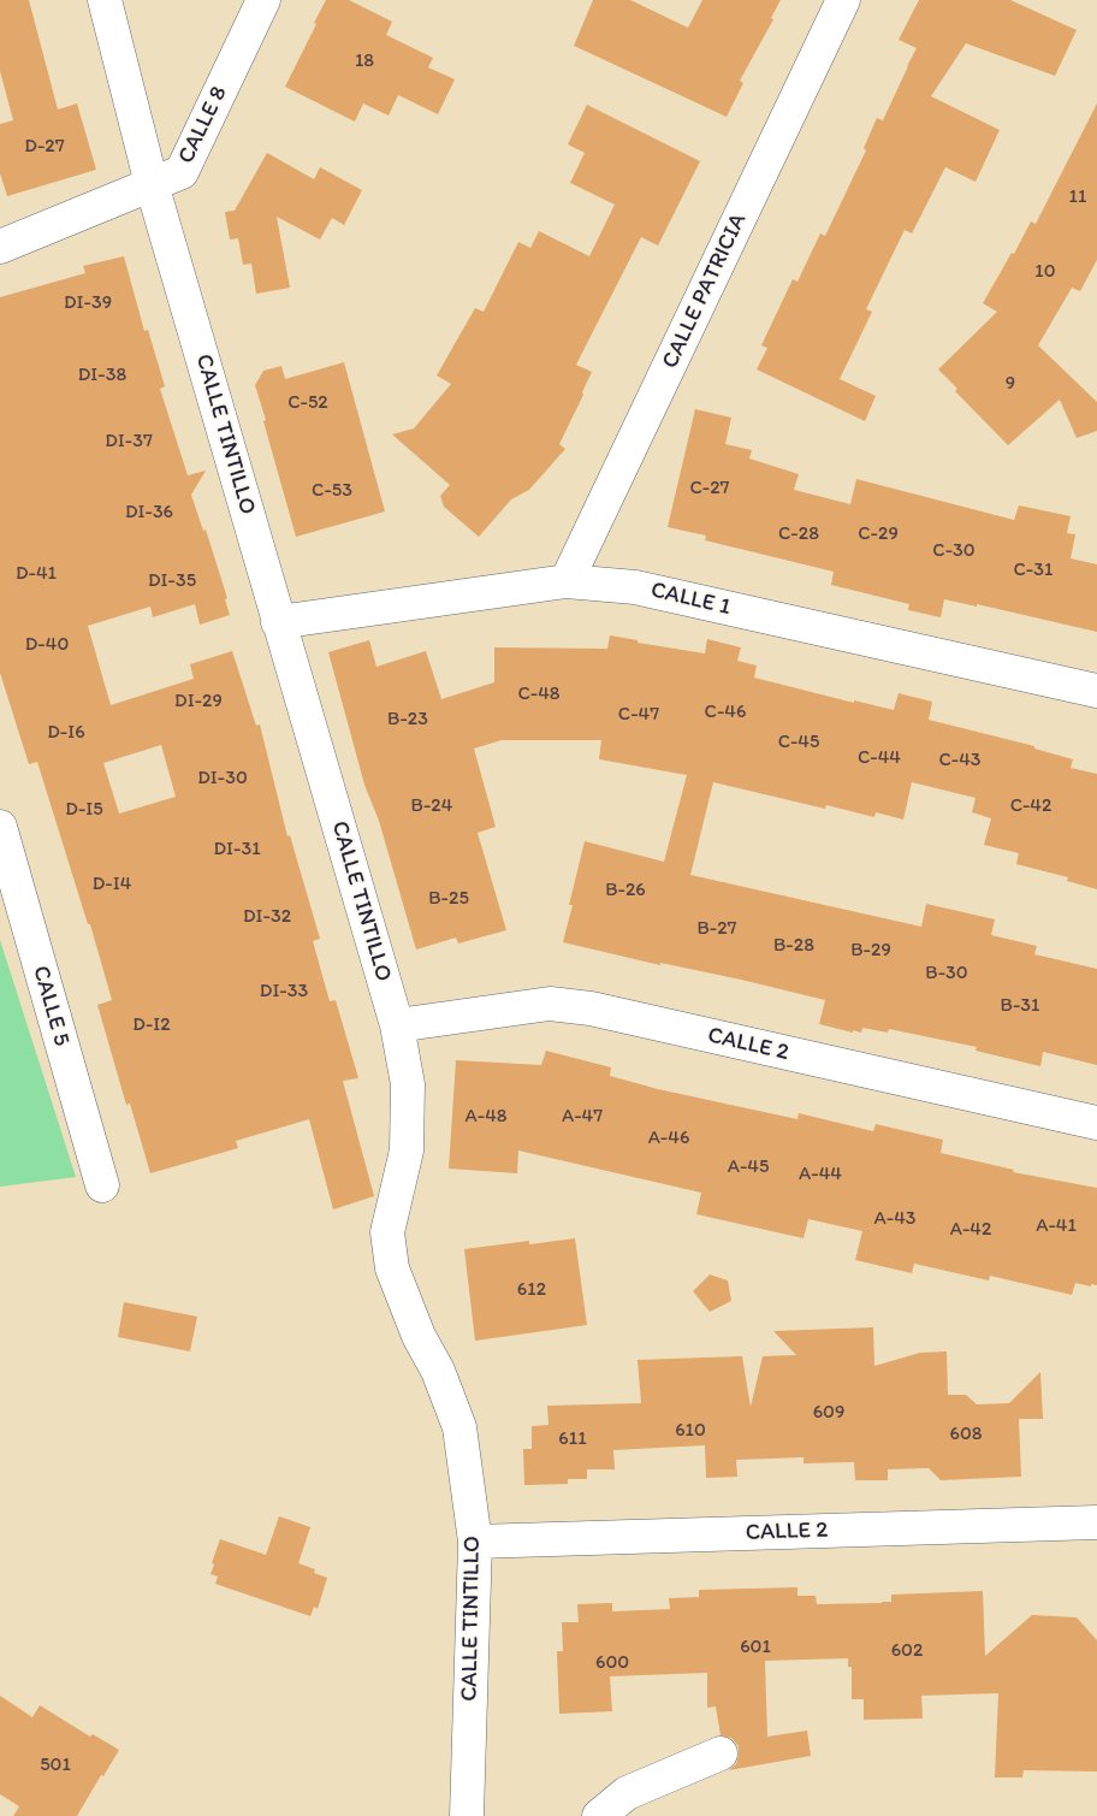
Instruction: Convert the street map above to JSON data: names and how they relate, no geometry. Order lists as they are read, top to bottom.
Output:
{
  "streets": {
    "street": [
      "CALLE 8",
      "CALLE PATRICIA",
      "CALLE TINTILLO",
      "CALLE 1",
      "CALLE 5",
      "CALLE 2"
    ]
  },
  "crossings": [
    ["CALLE 8", "CALLE TINTILLO"],
    ["CALLE PATRICIA", "CALLE 1"],
    ["CALLE TINTILLO", "CALLE 1"],
    ["CALLE TINTILLO", "CALLE 2"]
  ],
  "house_numbers": [
    "18",
    "D-27",
    "11",
    "10",
    "DI-39",
    "DI-38",
    "9",
    "C-52",
    "DI-37",
    "C-27",
    "C-53",
    "DI-36",
    "C-28",
    "C-29",
    "C-30",
    "C-31",
    "D-41",
    "DI-35",
    "D-40",
    "C-48",
    "DI-29",
    "C-46",
    "C-47",
    "B-23",
    "D-I6",
    "C-45",
    "C-44",
    "C-43",
    "DI-30",
    "B-24",
    "C-42",
    "D-I5",
    "DI-31",
    "D-I4",
    "B-26",
    "B-25",
    "DI-32",
    "B-27",
    "B-28",
    "B-29",
    "B-30",
    "DI-33",
    "B-31",
    "D-I2",
    "A-48",
    "A-47",
    "A-46",
    "A-45",
    "A-44",
    "A-43",
    "A-41",
    "A-42",
    "612",
    "609",
    "610",
    "608",
    "611",
    "601",
    "602",
    "600",
    "501"
  ]
}
